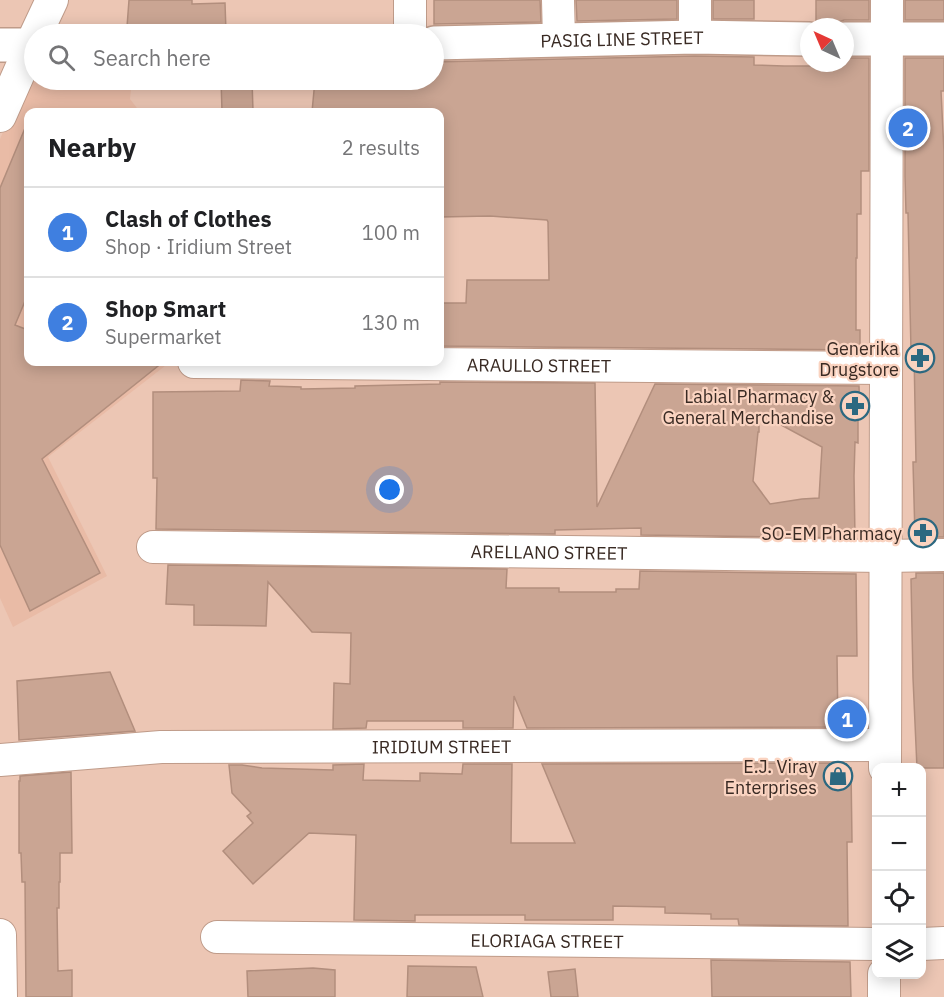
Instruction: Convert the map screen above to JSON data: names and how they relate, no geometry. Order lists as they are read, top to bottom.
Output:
{
  "streets": {
    "main road": ["PASIG LINE STREET"],
    "street": [
      "ARAULLO STREET",
      "ARELLANO STREET",
      "IRIDIUM STREET",
      "ELORIAGA STREET"
    ]
  },
  "places": {
    "pharmacy": ["Generika Drugstore", "Labial Pharmacy & General Merchandise", "SO-EM Pharmacy"],
    "shop": ["E.J. Viray Enterprises"]
  },
  "north": "top left",
  "page": {
    "search": "Search here",
    "pins": ["2", "1"],
    "heading": ["Nearby", "2 results"],
    "list": [
      {
        "mark": "1",
        "name": "Clash of Clothes",
        "note": "Shop · Iridium Street",
        "value": "100 m"
      },
      {
        "mark": "2",
        "name": "Shop Smart",
        "note": "Supermarket",
        "value": "130 m"
      }
    ],
    "map_buttons": ["+", "−"]
  }
}
